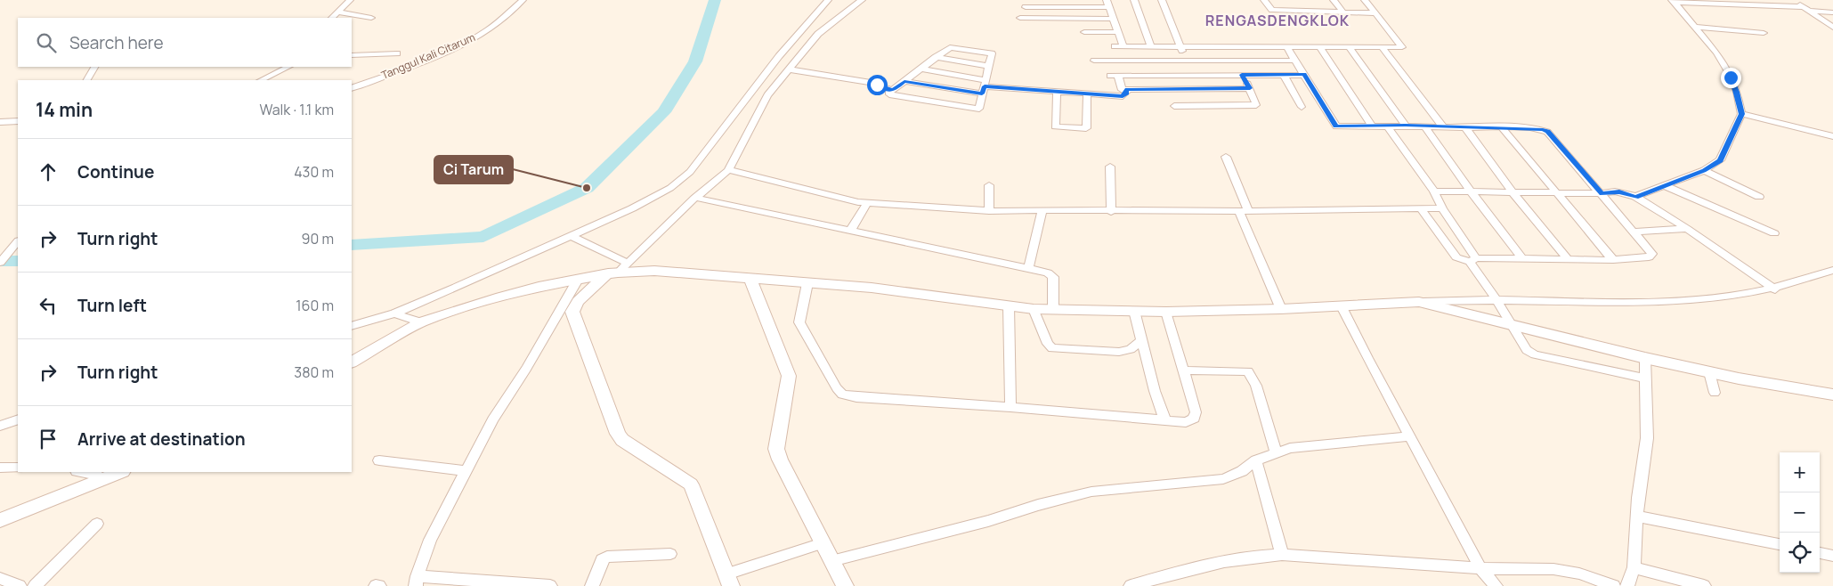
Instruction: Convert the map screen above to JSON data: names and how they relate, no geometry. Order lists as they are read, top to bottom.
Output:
{
  "streets": {
    "street": ["Tanggul Kali Citarum"]
  },
  "districts": ["RENGASDENGKLOK"],
  "places": ["Ci Tarum"],
  "page": {
    "search": "Search here",
    "heading": ["14 min", "Walk · 1.1 km"],
    "list": [
      ["Continue", "430 m"],
      ["Turn right", "90 m"],
      ["Turn left", "160 m"],
      ["Turn right", "380 m"],
      "Arrive at destination"
    ],
    "map_buttons": ["+", "−"]
  }
}
